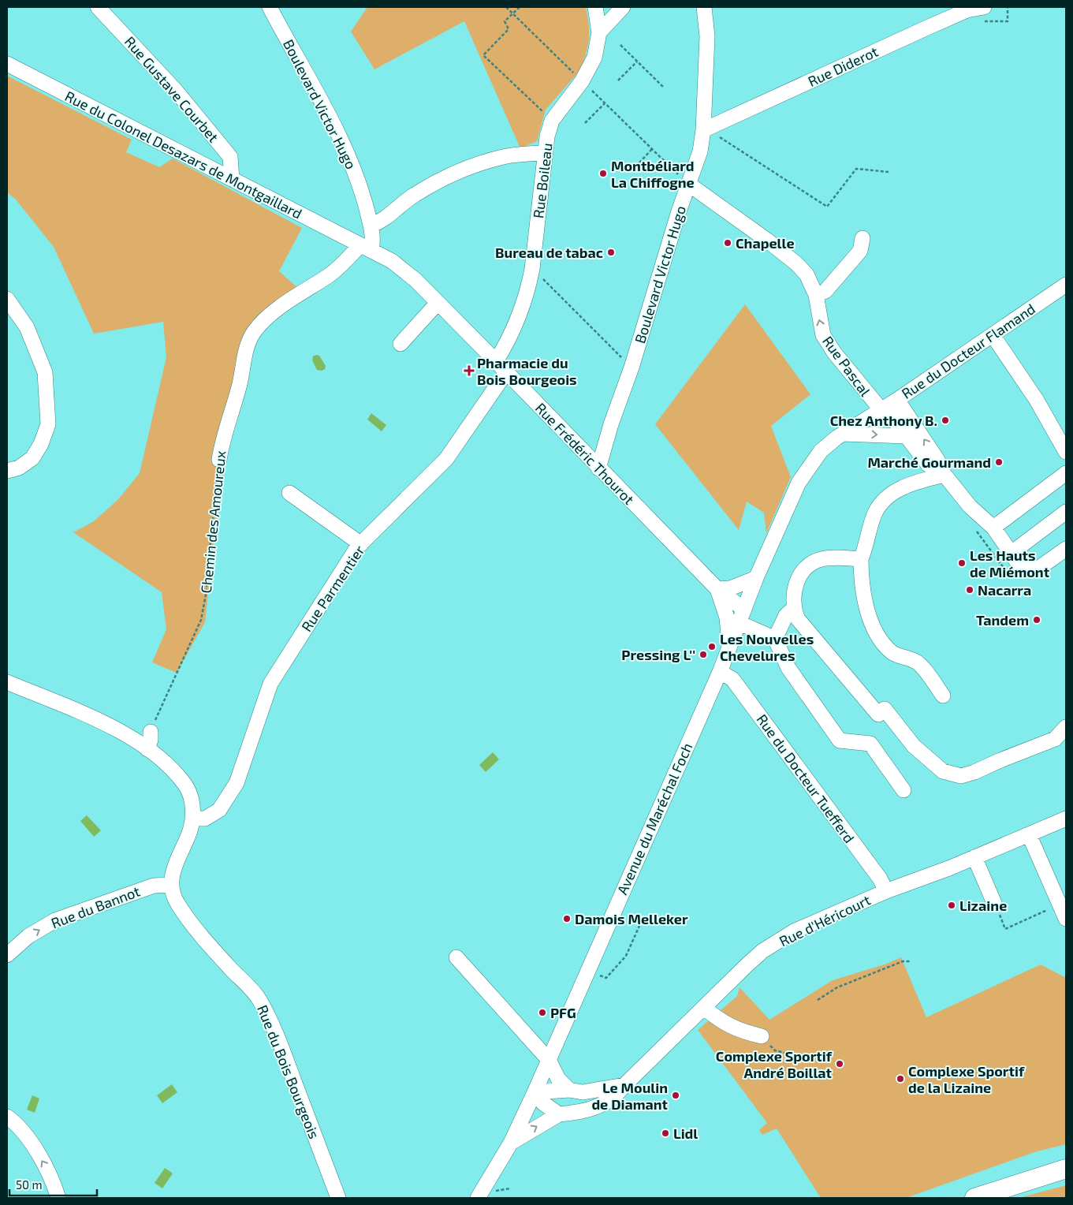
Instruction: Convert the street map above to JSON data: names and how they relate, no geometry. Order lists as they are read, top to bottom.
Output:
{
  "streets": {
    "street": [
      "Rue Diderot",
      "Rue Gustave Courbet",
      "Boulevard Victor Hugo",
      "Rue du Colonel Desazars de Montgaillard",
      "Rue Boileau",
      "Rue du Docteur Flamand",
      "Rue Pascal",
      "Rue Frédéric Thourot",
      "Chemin des Amoureux",
      "Rue Parmentier",
      "Rue du Docteur Tuefferd",
      "Avenue du Maréchal Foch",
      "Rue du Bannot",
      "Rue d'Héricourt",
      "Rue du Bois Bourgeois"
    ]
  },
  "crossings": [
    ["Rue Diderot", "Boulevard Victor Hugo"],
    ["Rue Gustave Courbet", "Rue du Colonel Desazars de Montgaillard"],
    ["Boulevard Victor Hugo", "Rue du Colonel Desazars de Montgaillard"],
    ["Boulevard Victor Hugo", "Rue Pascal"],
    ["Boulevard Victor Hugo", "Rue Frédéric Thourot"],
    ["Boulevard Victor Hugo", "Chemin des Amoureux"],
    ["Rue du Colonel Desazars de Montgaillard", "Rue Frédéric Thourot"],
    ["Rue du Colonel Desazars de Montgaillard", "Chemin des Amoureux"],
    ["Rue Boileau", "Rue Frédéric Thourot"],
    ["Rue du Docteur Flamand", "Rue Pascal"],
    ["Rue du Docteur Flamand", "Rue Frédéric Thourot"],
    ["Rue du Docteur Flamand", "Avenue du Maréchal Foch"],
    ["Rue Frédéric Thourot", "Chemin des Amoureux"],
    ["Rue Frédéric Thourot", "Rue Parmentier"],
    ["Rue Frédéric Thourot", "Avenue du Maréchal Foch"],
    ["Rue du Docteur Tuefferd", "Avenue du Maréchal Foch"],
    ["Rue du Docteur Tuefferd", "Rue d'Héricourt"],
    ["Avenue du Maréchal Foch", "Rue d'Héricourt"],
    ["Rue du Bannot", "Rue du Bois Bourgeois"]
  ],
  "one_way": ["Rue Pascal", "Rue du Bannot"],
  "places": {
    "other": [
      "Montbéliard La Chiffogne",
      "Chapelle",
      "Bureau de tabac",
      "Chez Anthony B.",
      "Marché Gourmand",
      "Les Hauts de Miémont",
      "Nacarra",
      "Tandem",
      "Les Nouvelles Chevelures",
      "Pressing L''",
      "Lizaine",
      "Damois Melleker",
      "PFG",
      "Complexe Sportif André Boillat",
      "Complexe Sportif de la Lizaine",
      "Le Moulin de Diamant",
      "Lidl"
    ],
    "health": ["Pharmacie du Bois Bourgeois"]
  },
  "scale_bar": "50 m"
}
